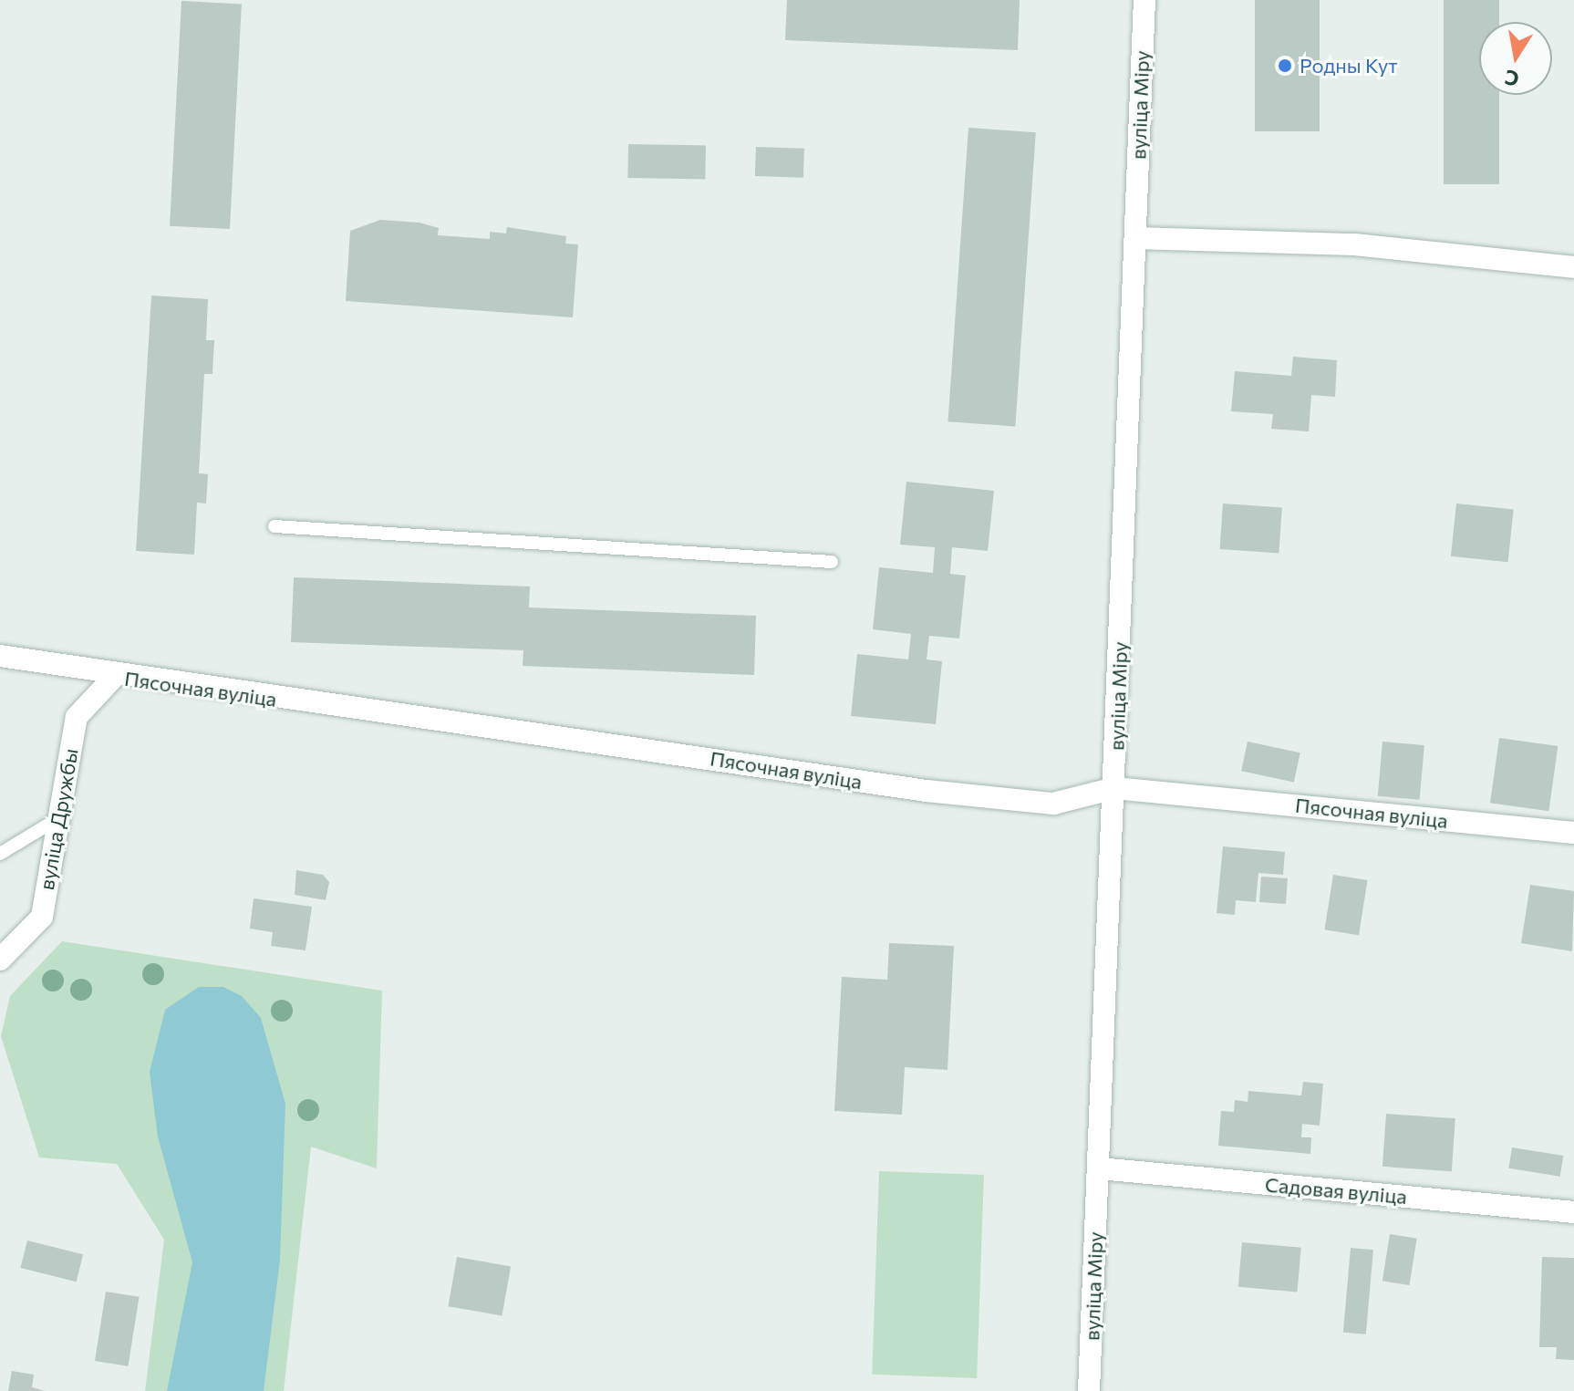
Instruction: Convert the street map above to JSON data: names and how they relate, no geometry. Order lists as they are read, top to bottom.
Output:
{
  "streets": {
    "street": [
      "вуліца Міру",
      "Пясочная вуліца",
      "вуліца Дружбы",
      "Садовая вуліца"
    ]
  },
  "crossings": [
    ["вуліца Міру", "Пясочная вуліца"],
    ["вуліца Міру", "Садовая вуліца"],
    ["Пясочная вуліца", "вуліца Дружбы"]
  ],
  "places": ["Родны Кут"],
  "north": "bottom"
}
